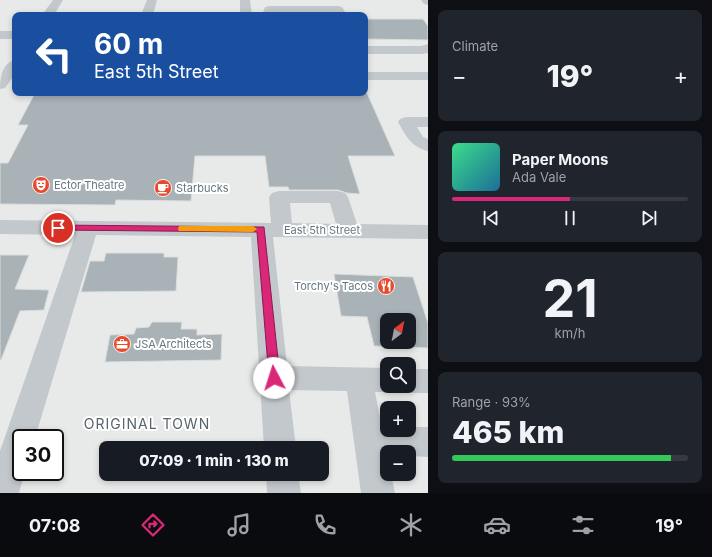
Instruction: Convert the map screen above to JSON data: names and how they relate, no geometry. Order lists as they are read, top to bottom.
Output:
{
  "streets": {
    "street": ["East 5th Street"]
  },
  "districts": ["ORIGINAL TOWN"],
  "places": {
    "theatre": ["Ector Theatre"],
    "cafe": ["Starbucks"],
    "restaurant": ["Torchy's Tacos"],
    "office": ["JSA Architects"]
  },
  "north": "top right",
  "page": {
    "tile": [
      "Climate",
      ["21", "km/h"],
      ["Range · 93%", "465 km"]
    ],
    "turn": ["60 m", "East 5th Street"],
    "heat": ["−", "19°", "+"],
    "song": ["Paper Moons", "Ada Vale"],
    "map_buttons": ["+", "−"],
    "limit": "30",
    "trip": "07:09 · 1 min · 130 m",
    "tabs": ["07:08", "19°"]
  }
}
